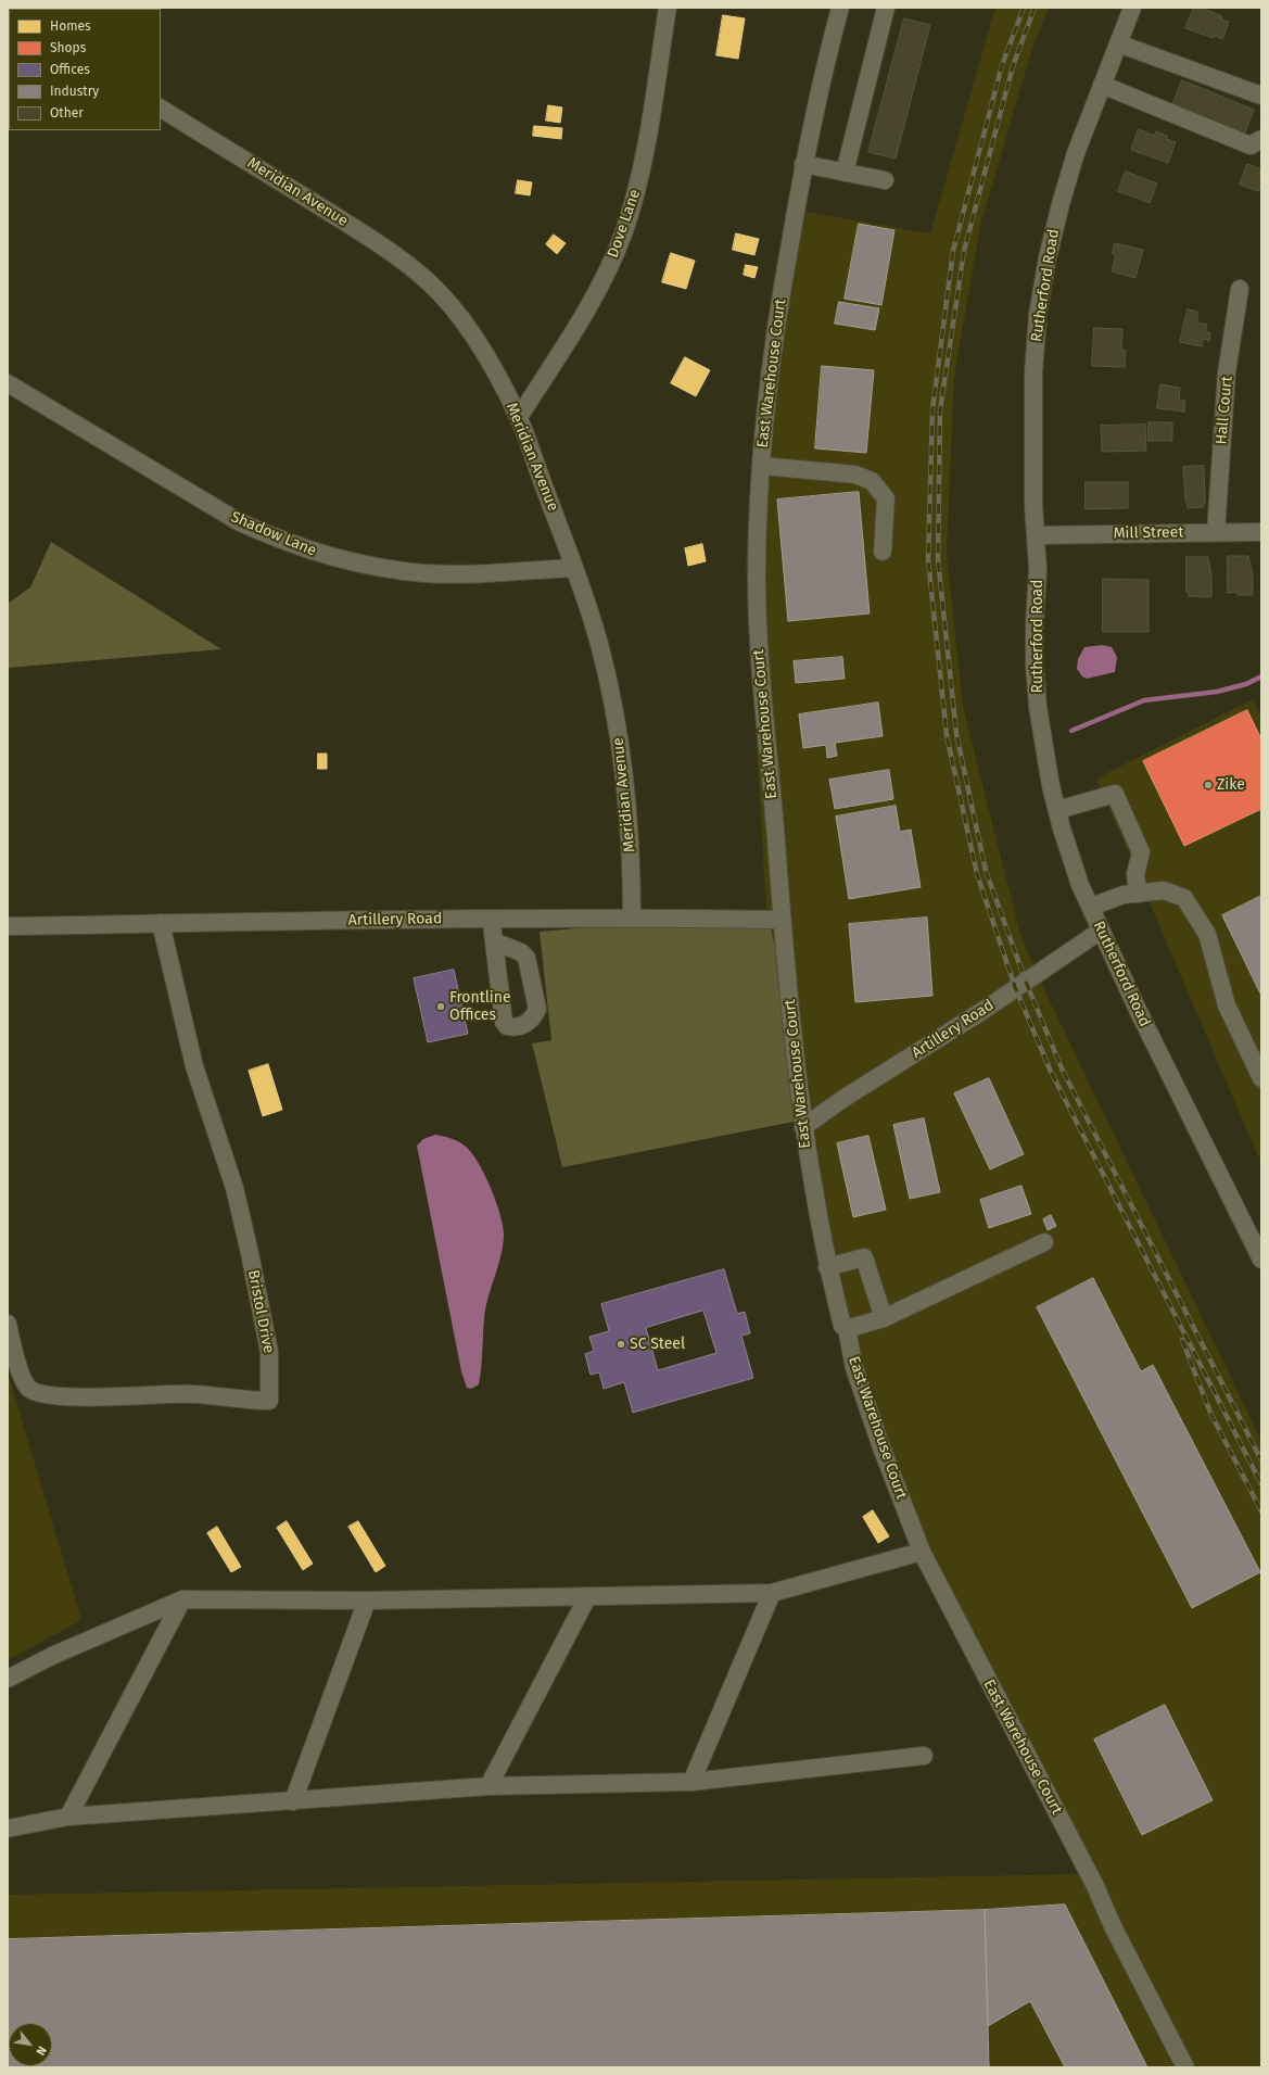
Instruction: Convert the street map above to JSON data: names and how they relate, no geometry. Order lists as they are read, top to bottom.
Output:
{
  "streets": {
    "street": [
      "Meridian Avenue",
      "Dove Lane",
      "Rutherford Road",
      "East Warehouse Court",
      "Hall Court",
      "Mill Street",
      "Shadow Lane",
      "Artillery Road",
      "Bristol Drive"
    ]
  },
  "crossings": [
    ["Meridian Avenue", "Dove Lane"],
    ["Meridian Avenue", "Shadow Lane"],
    ["Meridian Avenue", "Artillery Road"],
    ["Rutherford Road", "Mill Street"],
    ["Rutherford Road", "Artillery Road"],
    ["East Warehouse Court", "Artillery Road"],
    ["Hall Court", "Mill Street"],
    ["Artillery Road", "Bristol Drive"]
  ],
  "places": ["Zike", "Frontline Offices", "SC Steel"],
  "legend": [
    "Homes",
    "Shops",
    "Offices",
    "Industry",
    "Other"
  ],
  "north": "bottom right"
}
